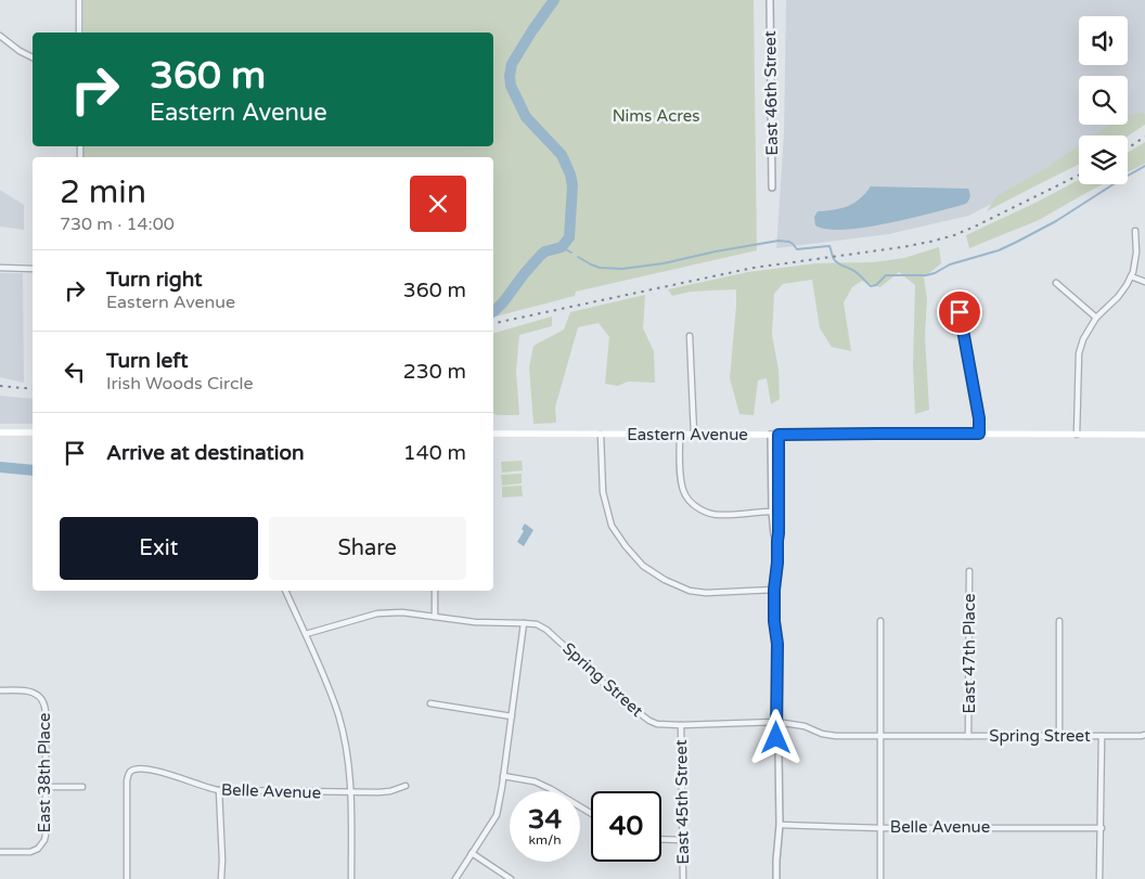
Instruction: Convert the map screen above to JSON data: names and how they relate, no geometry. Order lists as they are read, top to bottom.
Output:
{
  "streets": {
    "main road": ["Eastern Avenue"],
    "street": [
      "East 46th Street",
      "East 47th Place",
      "Spring Street",
      "East 38th Place",
      "Belle Avenue",
      "East 45th Street"
    ]
  },
  "crossings": [
    ["East 47th Place", "Spring Street"],
    ["Spring Street", "East 45th Street"]
  ],
  "parks": ["Nims Acres"],
  "page": {
    "turn": ["360 m", "Eastern Avenue"],
    "heading": ["2 min", "730 m · 14:00"],
    "list": [
      {
        "name": "Turn right",
        "note": "Eastern Avenue",
        "value": "360 m"
      },
      {
        "name": "Turn left",
        "note": "Irish Woods Circle",
        "value": "230 m"
      },
      {
        "name": "Arrive at destination",
        "value": "140 m"
      }
    ],
    "buttons": ["Exit", "Share"],
    "speed": "34 km/h",
    "limit": "40"
  }
}
